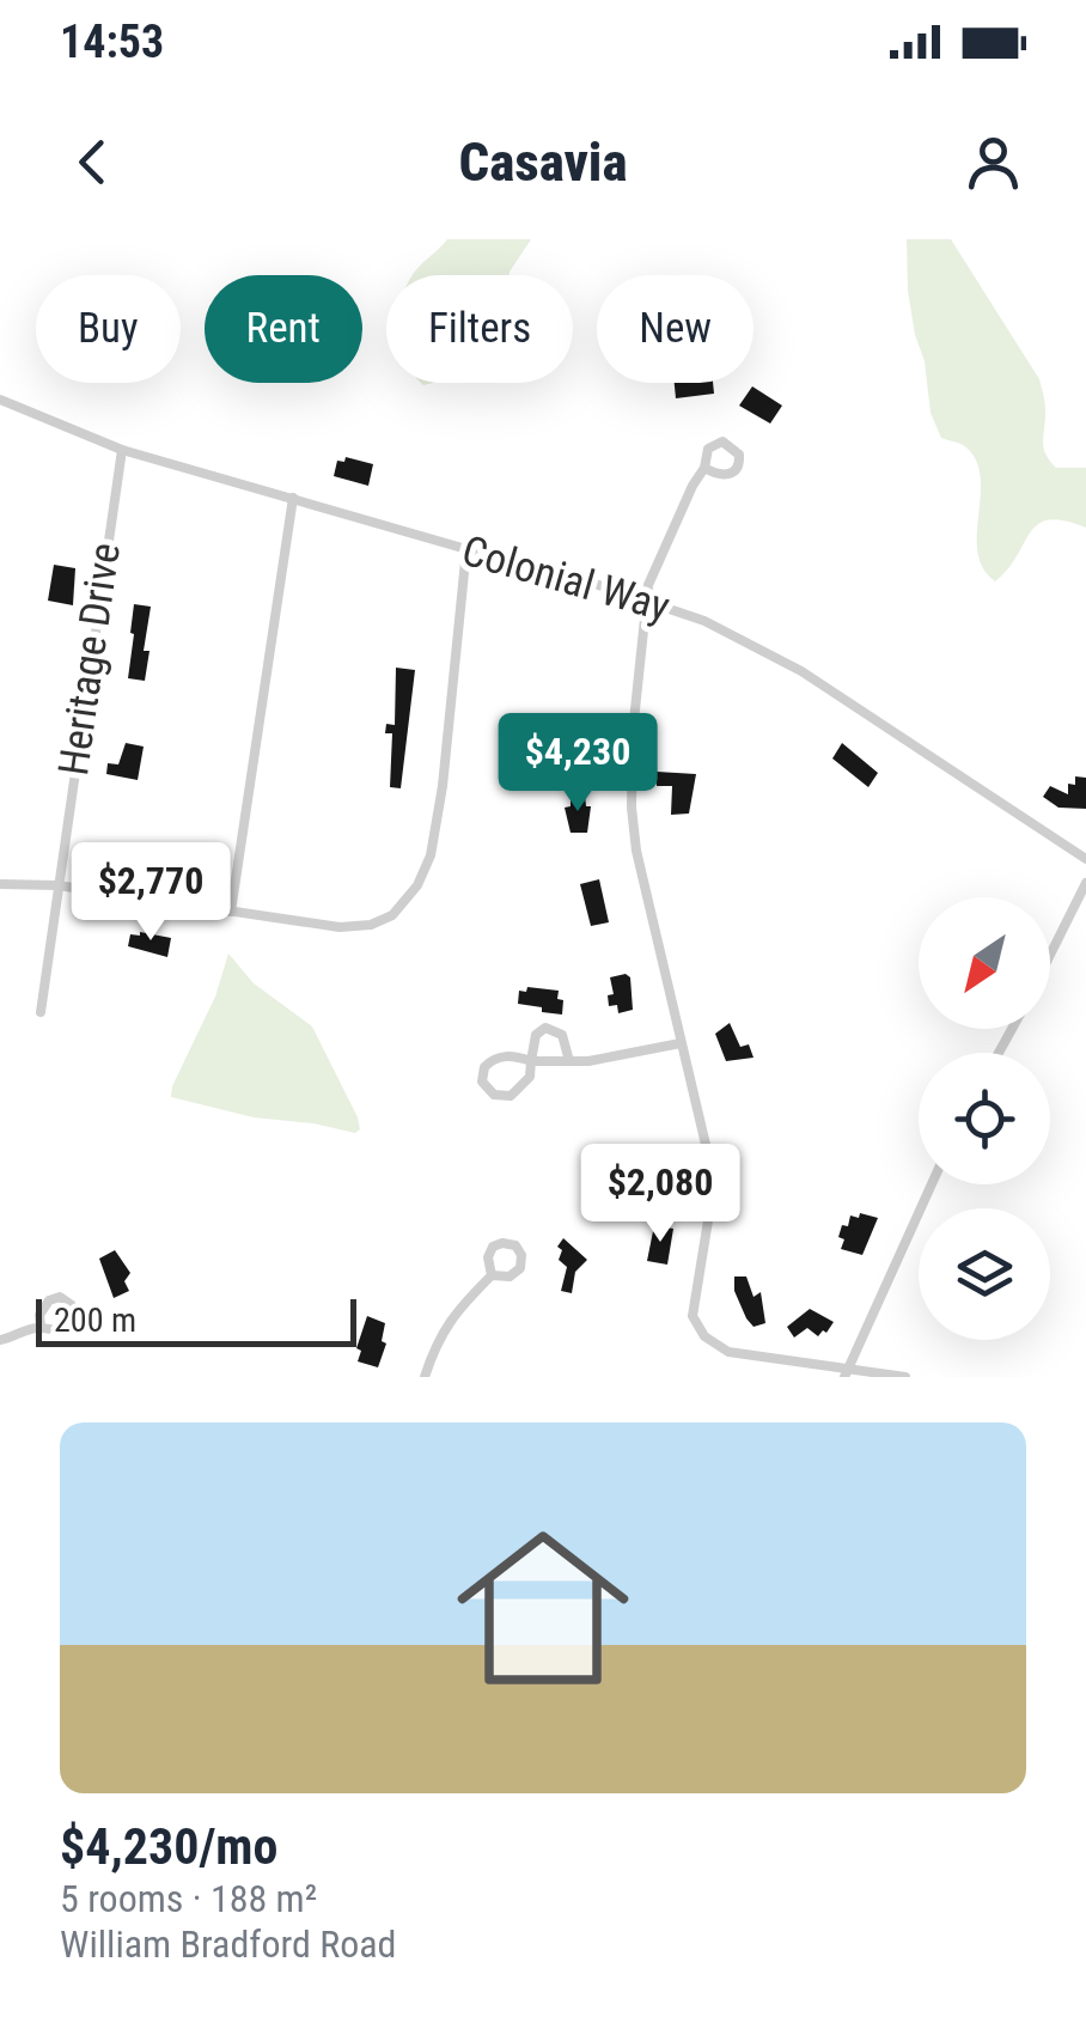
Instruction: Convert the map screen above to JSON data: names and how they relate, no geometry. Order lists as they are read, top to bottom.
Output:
{
  "streets": {
    "street": ["Colonial Way", "Heritage Drive"]
  },
  "crossings": [
    ["Colonial Way", "Heritage Drive"]
  ],
  "scale_bar": "200 m",
  "north": "bottom left",
  "page": {
    "status": "14:53",
    "header": "Casavia",
    "chip": [
      "Buy",
      "Rent",
      "Filters",
      "New"
    ],
    "price": ["$4,230", "$2,770", "$2,080"],
    "scale": "200 m",
    "list": [
      {
        "name": "$4,230/mo",
        "note": "5 rooms · 188 m² · William Bradford Road"
      }
    ]
  }
}
